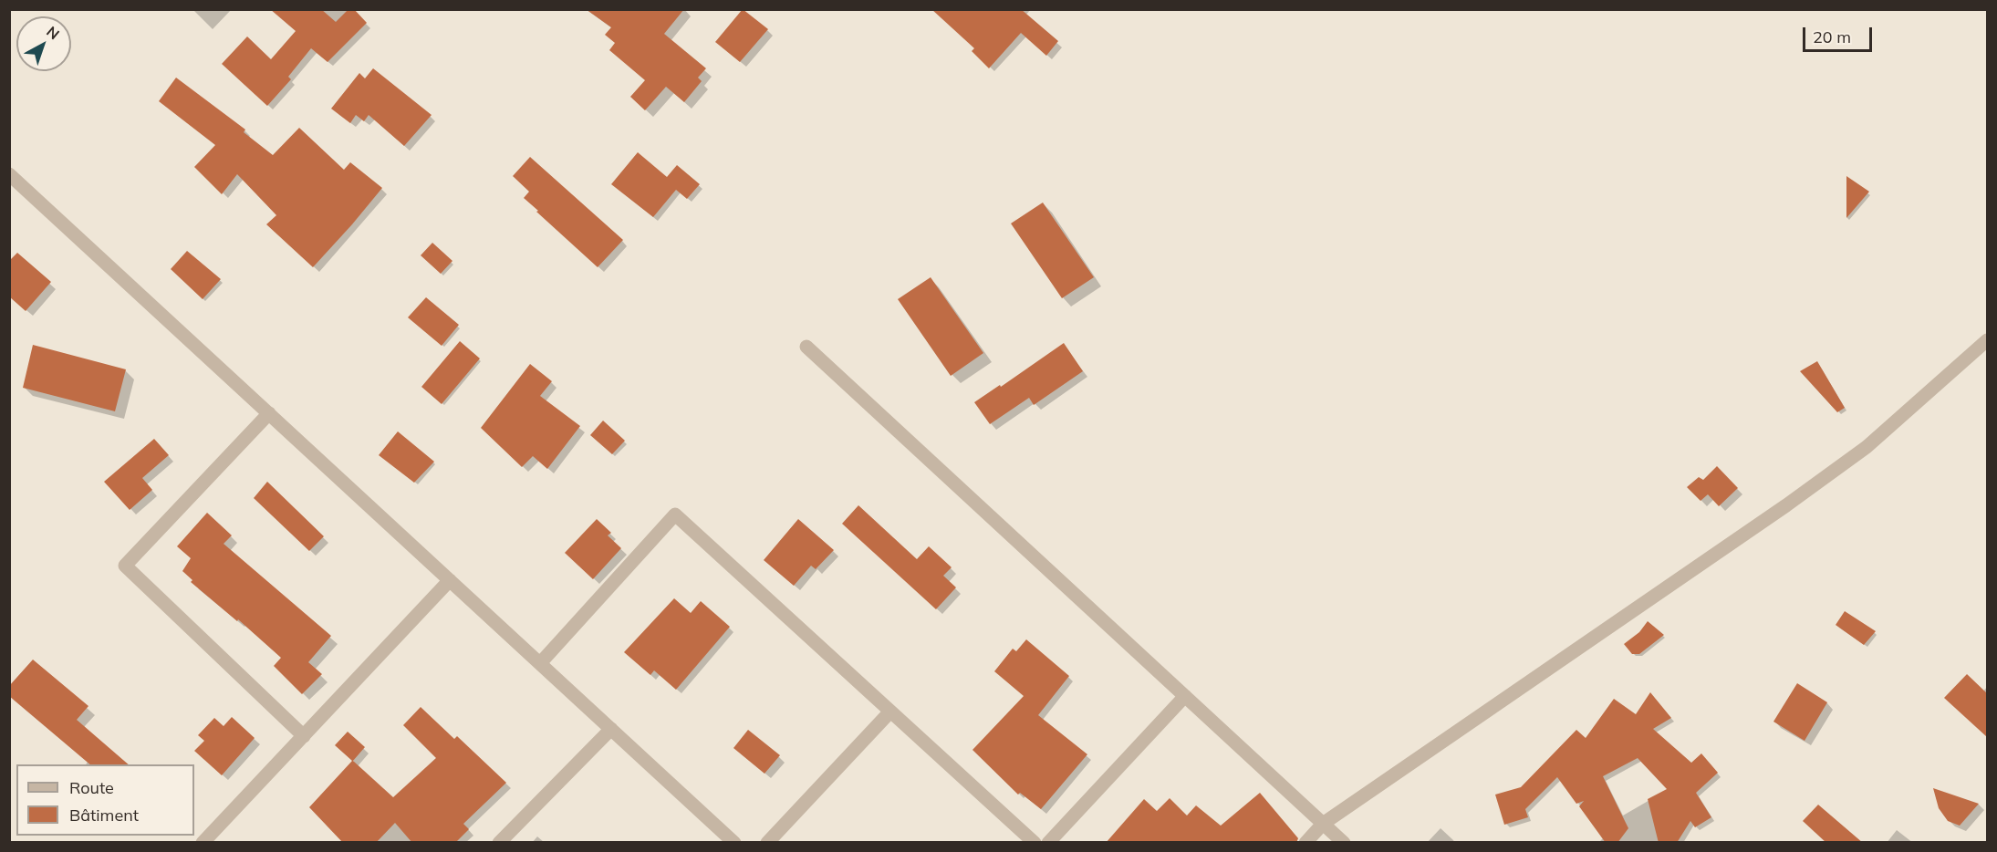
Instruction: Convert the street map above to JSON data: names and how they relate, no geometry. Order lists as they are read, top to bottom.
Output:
{
  "legend": ["Route", "Bâtiment"],
  "scale_bar": "20 m",
  "north": "top right"
}
